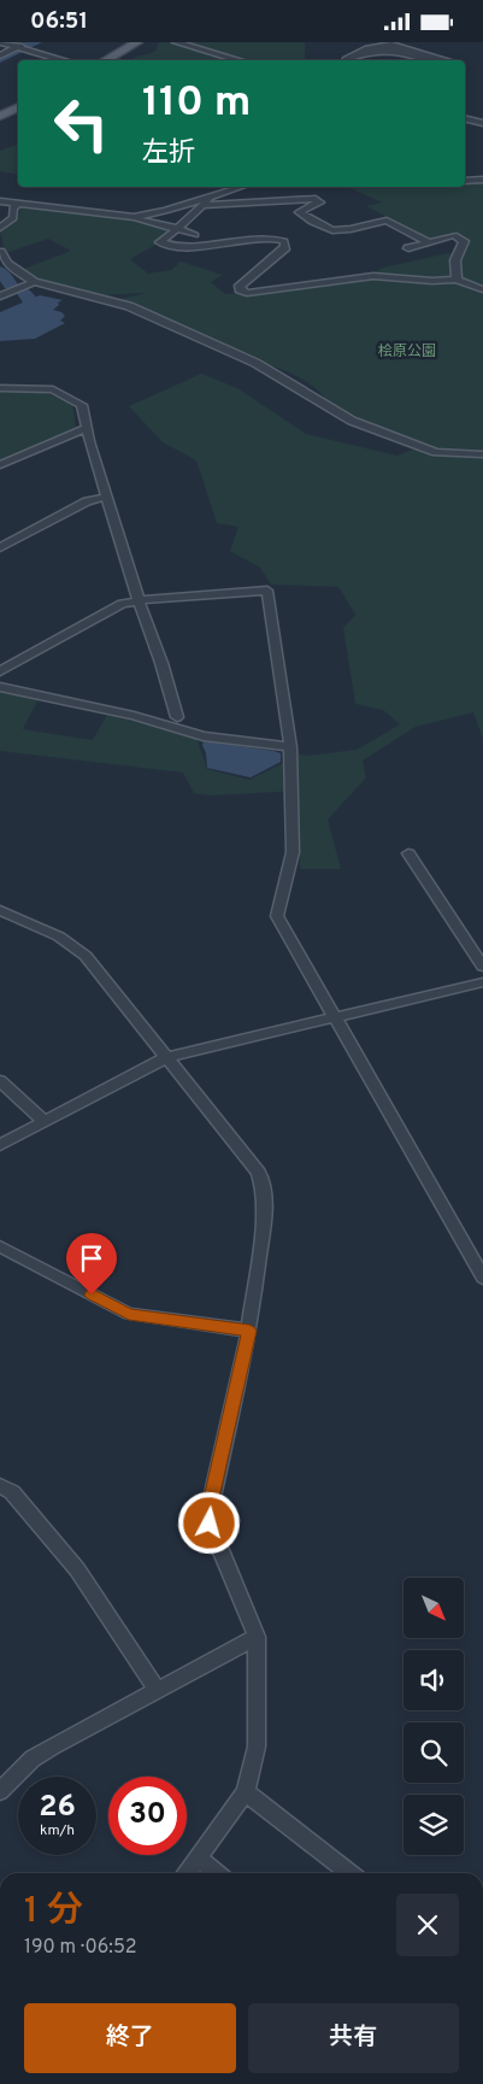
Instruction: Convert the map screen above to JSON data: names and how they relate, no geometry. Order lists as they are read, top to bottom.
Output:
{
  "parks": ["桧原公園"],
  "north": "bottom right",
  "page": {
    "status": "06:51",
    "turn": ["110 m", "左折"],
    "speed": "26 km/h",
    "limit": "30",
    "heading": ["1 分", "190 m · 06:52"],
    "buttons": ["終了", "共有"]
  }
}
